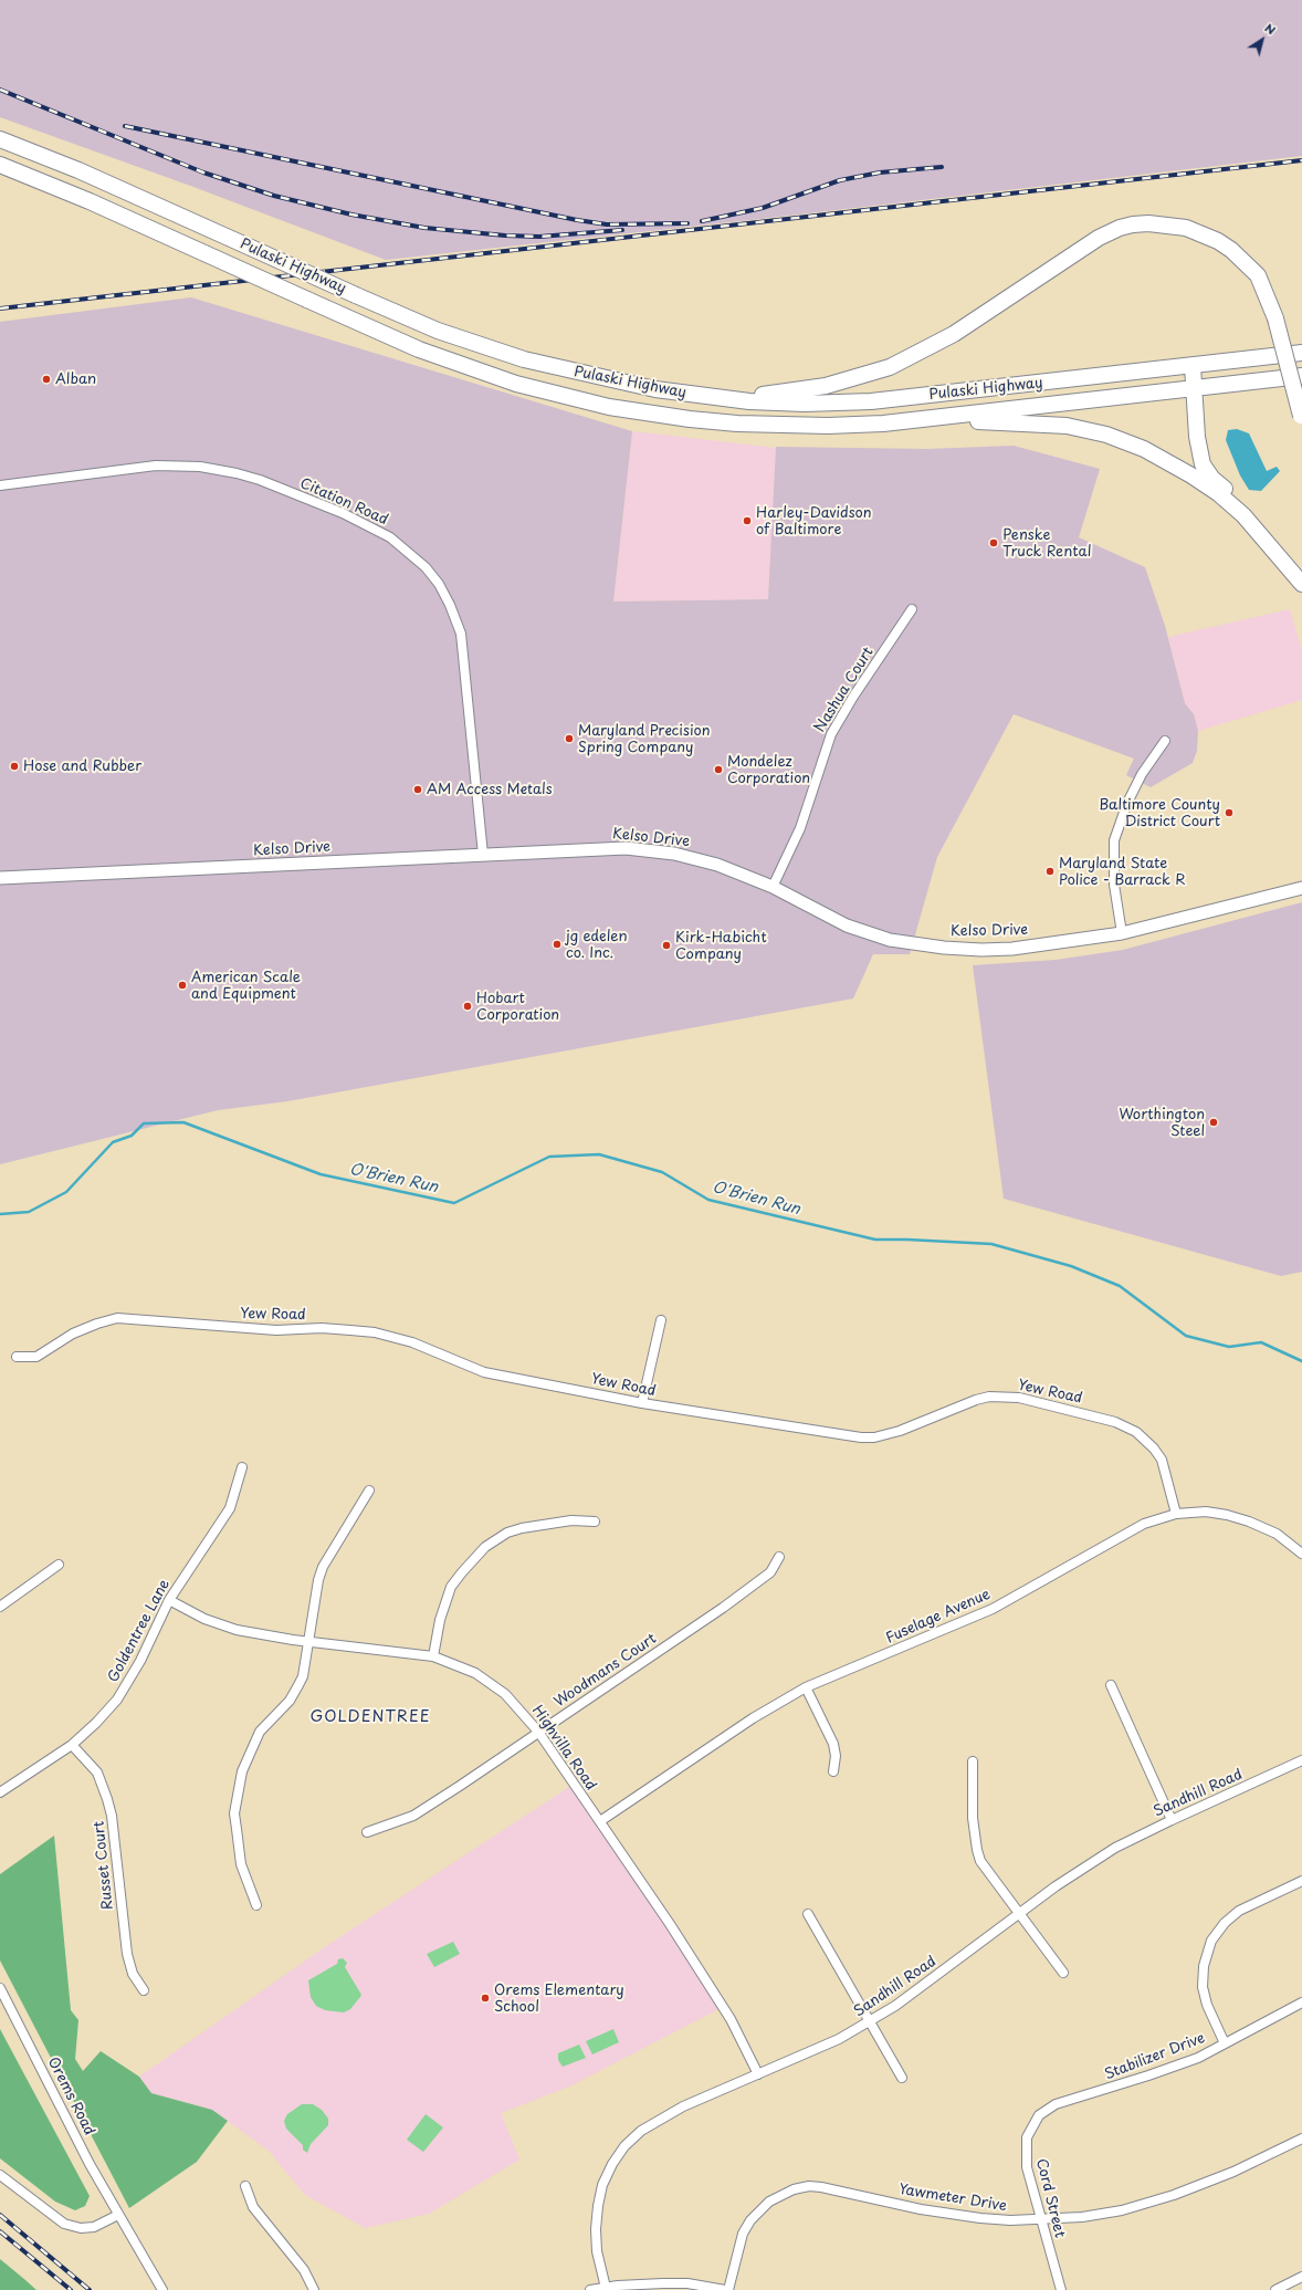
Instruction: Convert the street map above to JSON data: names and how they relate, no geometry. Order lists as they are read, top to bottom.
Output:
{
  "streets": {
    "highway": ["Pulaski Highway"],
    "street": [
      "Citation Road",
      "Nashua Court",
      "Kelso Drive",
      "Yew Road",
      "Fuselage Avenue",
      "Goldentree Lane",
      "Woodmans Court",
      "Highvilla Road",
      "Sandhill Road",
      "Russet Court",
      "Stabilizer Drive",
      "Orems Road",
      "Yawmeter Drive",
      "Cord Street"
    ]
  },
  "crossings": [
    ["Citation Road", "Kelso Drive"],
    ["Nashua Court", "Kelso Drive"],
    ["Yew Road", "Fuselage Avenue"],
    ["Fuselage Avenue", "Highvilla Road"],
    ["Goldentree Lane", "Highvilla Road"],
    ["Goldentree Lane", "Russet Court"],
    ["Woodmans Court", "Highvilla Road"],
    ["Highvilla Road", "Sandhill Road"],
    ["Stabilizer Drive", "Cord Street"],
    ["Yawmeter Drive", "Cord Street"]
  ],
  "districts": ["GOLDENTREE"],
  "water": ["O'Brien Run"],
  "places": [
    "Alban",
    "Harley-Davidson of Baltimore",
    "Penske Truck Rental",
    "Maryland Precision Spring Company",
    "Hose and Rubber",
    "Mondelez Corporation",
    "AM Access Metals",
    "Baltimore County District Court",
    "Maryland State Police - Barrack R",
    "jg edelen co. Inc.",
    "Kirk-Habicht Company",
    "American Scale and Equipment",
    "Hobart Corporation",
    "Worthington Steel",
    "Orems Elementary School"
  ],
  "north": "top right"
}
